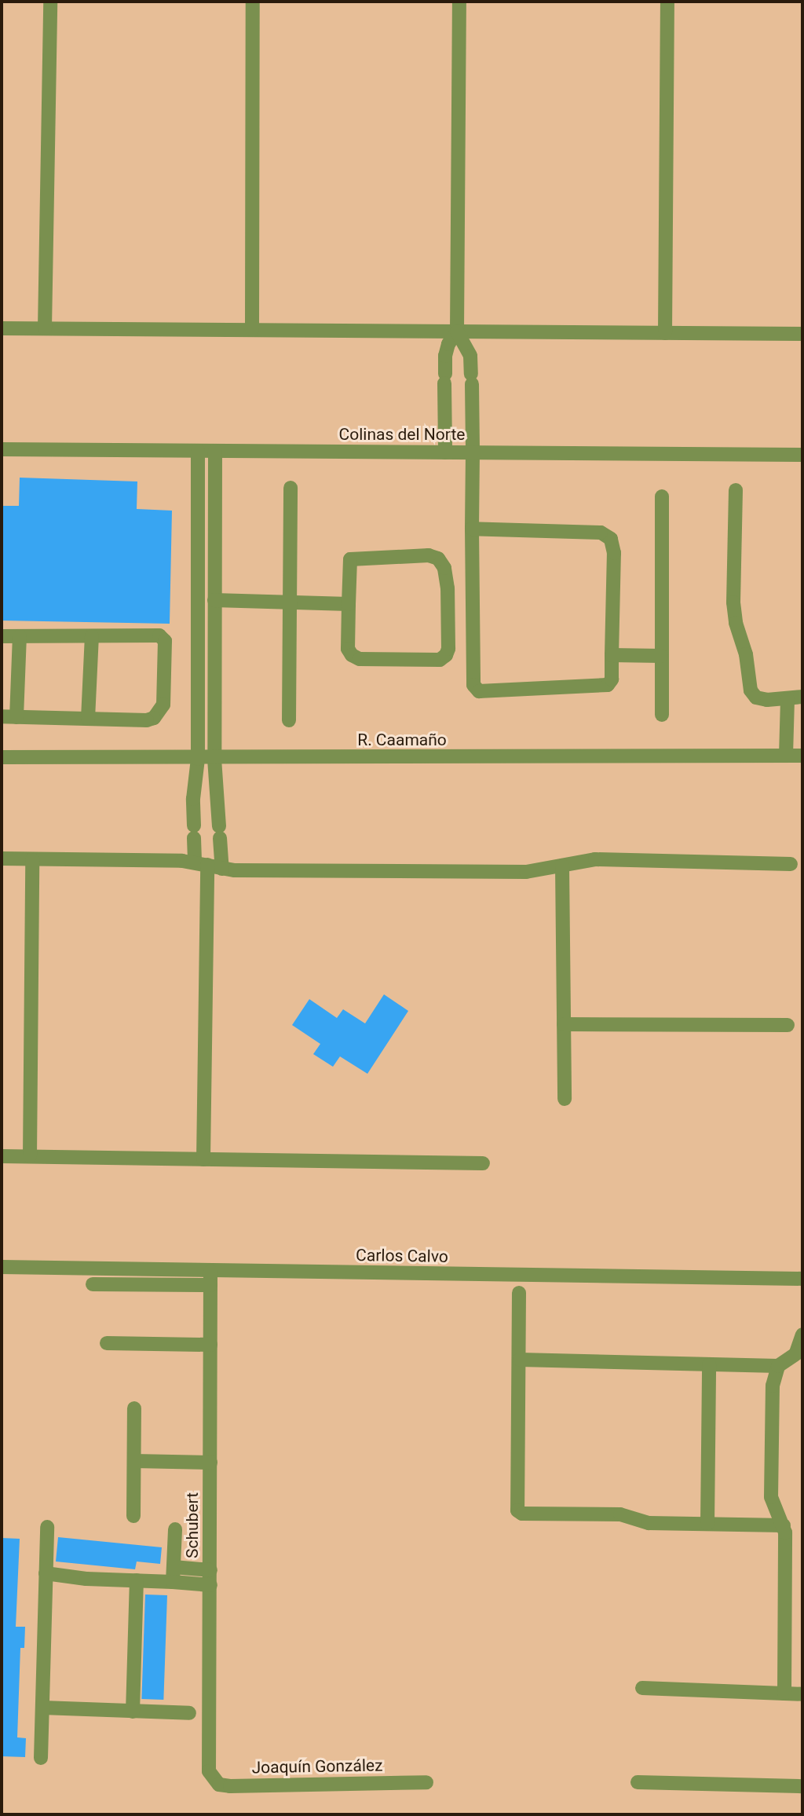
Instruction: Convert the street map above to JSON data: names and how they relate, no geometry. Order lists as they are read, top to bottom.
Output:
{
  "streets": {
    "street": [
      "Colinas del Norte",
      "R. Caamaño",
      "Carlos Calvo",
      "Schubert",
      "Joaquín González"
    ]
  },
  "crossings": [
    ["Carlos Calvo", "Schubert"],
    ["Schubert", "Joaquín González"]
  ]
}
